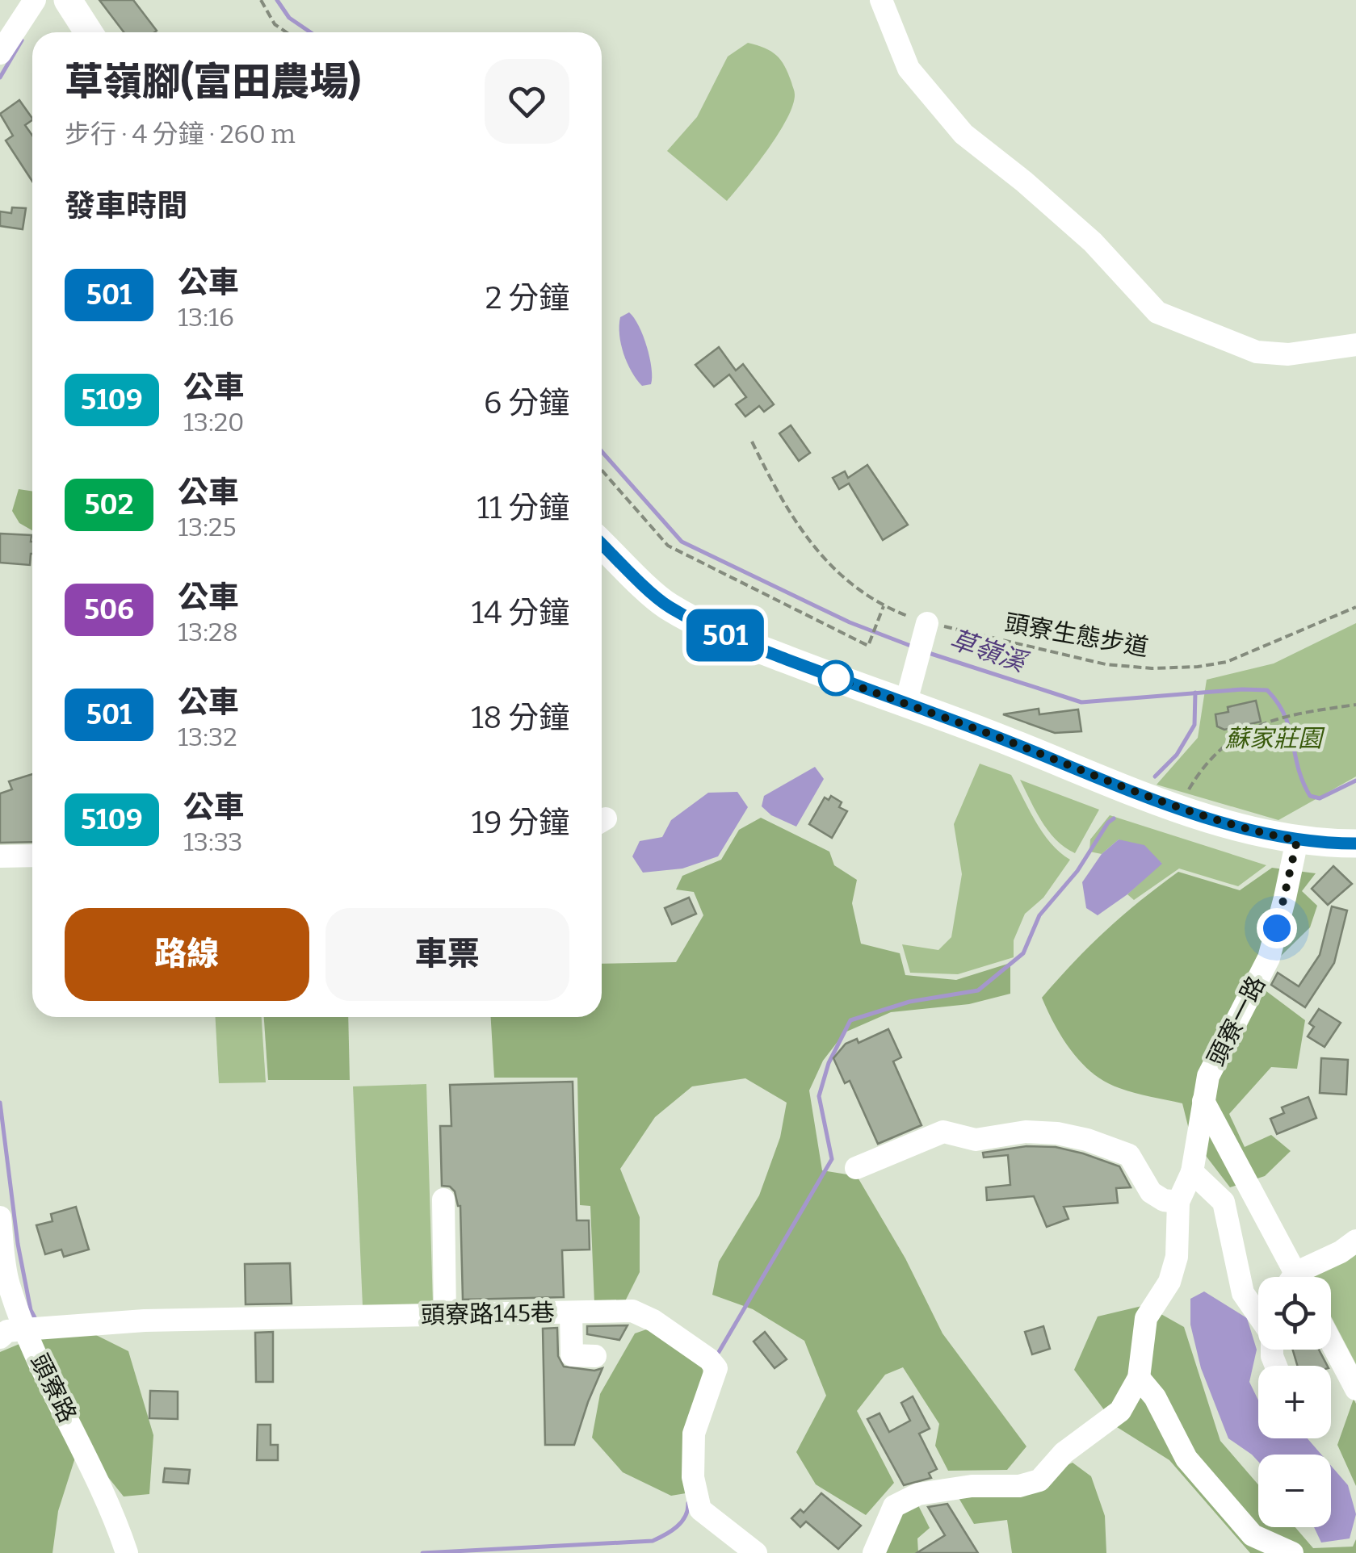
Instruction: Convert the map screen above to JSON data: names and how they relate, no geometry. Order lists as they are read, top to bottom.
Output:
{
  "streets": {
    "street": ["頭寮一路", "頭寮路145巷", "頭寮路"],
    "path": ["頭寮生態步道"]
  },
  "crossings": [
    ["頭寮路145巷", "頭寮路"]
  ],
  "water": ["草嶺溪"],
  "parks": ["蘇家莊園"],
  "lines": ["bus line 501"],
  "page": {
    "on_map": "501",
    "heading": [
      ["草嶺腳(富田農場)", "步行 · 4 分鐘 · 260 m"],
      "發車時間"
    ],
    "list": [
      {
        "mark": "501",
        "name": "公車",
        "note": "13:16",
        "value": "2 分鐘"
      },
      {
        "mark": "5109",
        "name": "公車",
        "note": "13:20",
        "value": "6 分鐘"
      },
      {
        "mark": "502",
        "name": "公車",
        "note": "13:25",
        "value": "11 分鐘"
      },
      {
        "mark": "506",
        "name": "公車",
        "note": "13:28",
        "value": "14 分鐘"
      },
      {
        "mark": "501",
        "name": "公車",
        "note": "13:32",
        "value": "18 分鐘"
      },
      {
        "mark": "5109",
        "name": "公車",
        "note": "13:33",
        "value": "19 分鐘"
      }
    ],
    "buttons": ["路線", "車票"],
    "map_buttons": ["+", "−"]
  }
}
